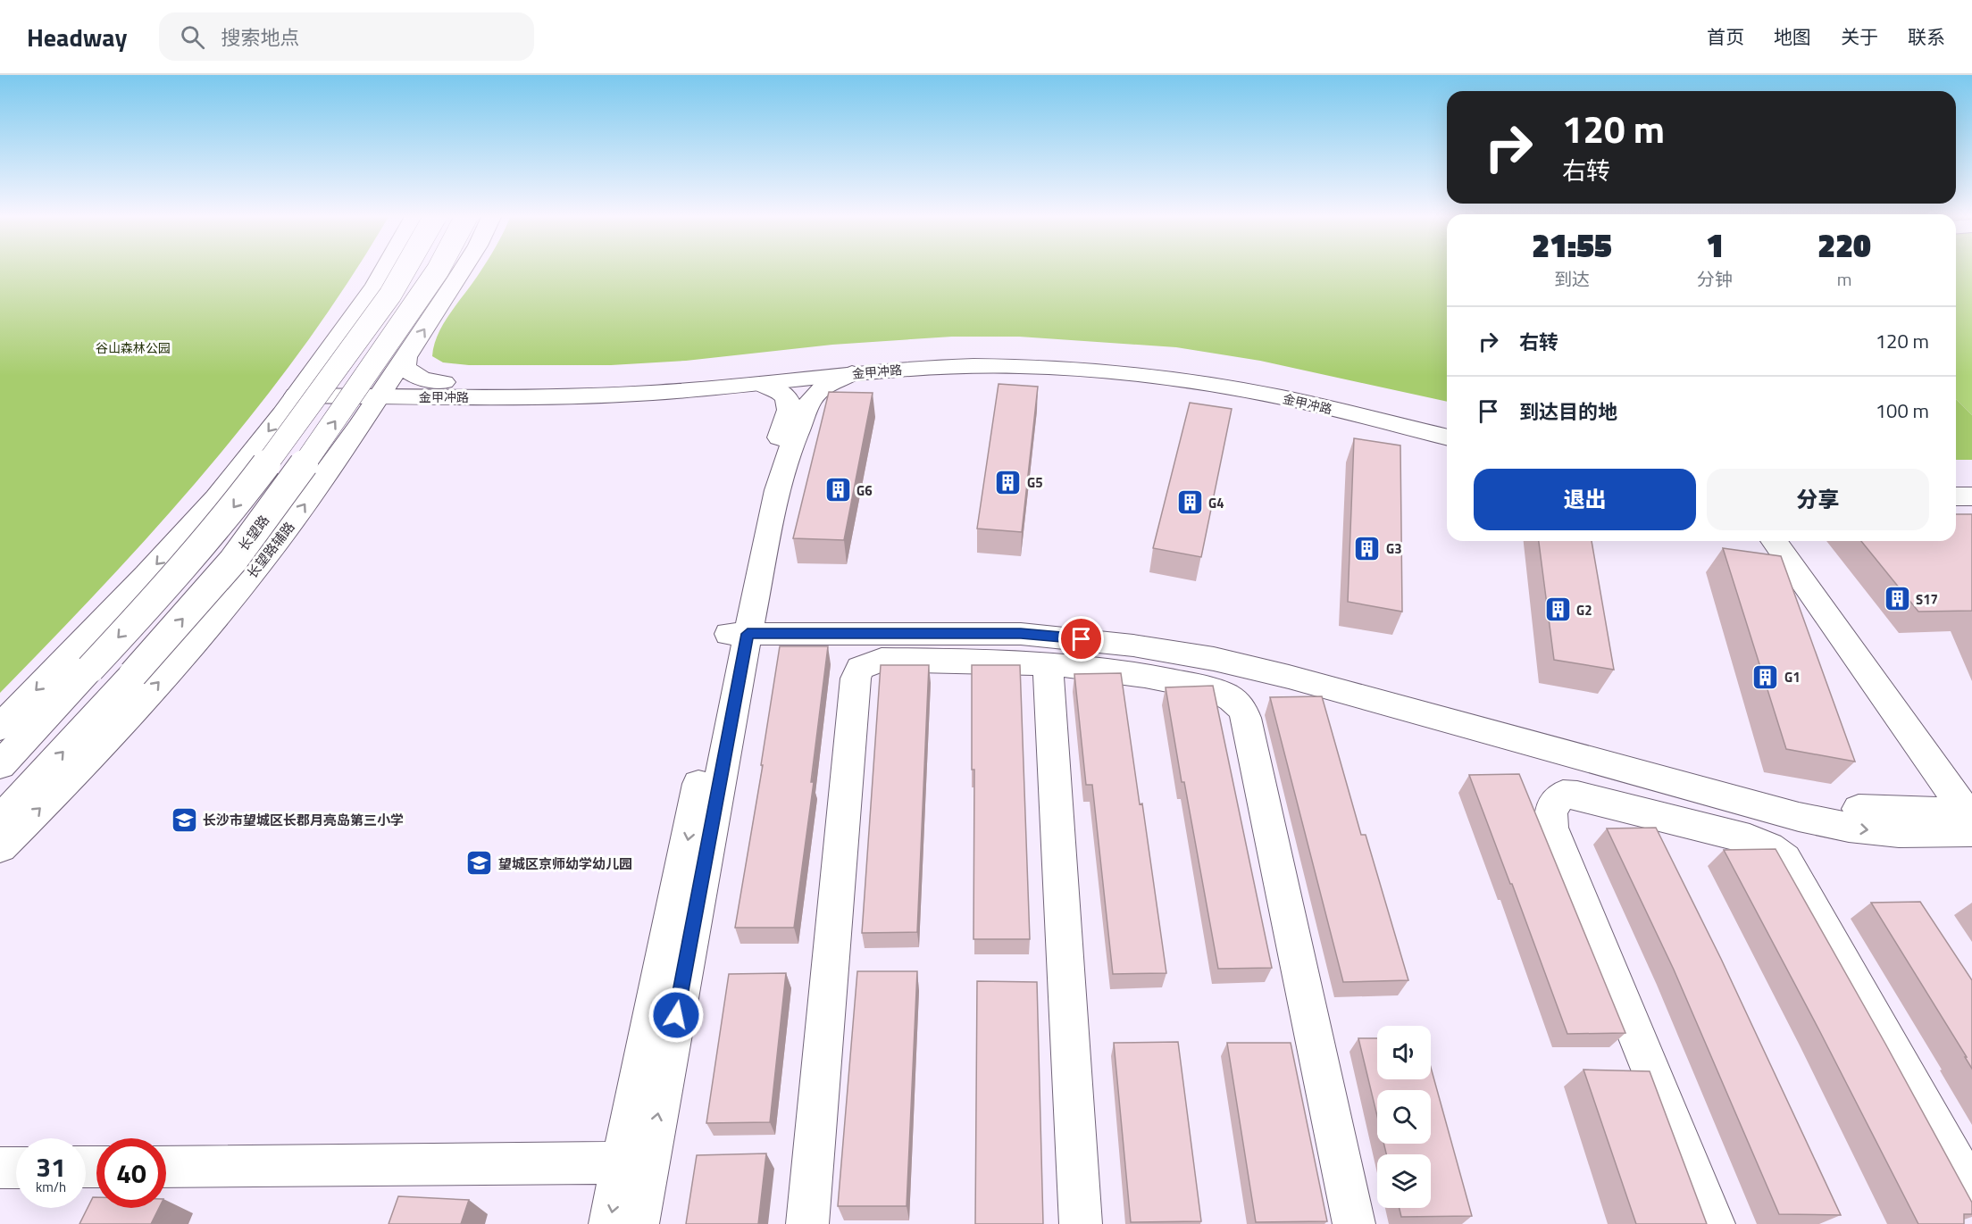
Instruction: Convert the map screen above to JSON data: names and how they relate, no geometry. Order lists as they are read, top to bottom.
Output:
{
  "streets": {
    "street": ["金甲冲路", "长望路", "长望路辅路"]
  },
  "crossings": [
    ["金甲冲路", "长望路辅路"]
  ],
  "parks": ["谷山森林公园"],
  "places": {
    "building": [
      "G5",
      "G6",
      "G4",
      "G3",
      "S17",
      "G2",
      "G1"
    ],
    "school or university": ["长沙市望城区长郡月亮岛第三小学", "望城区京师幼学幼儿园"]
  },
  "page": {
    "header": "Headway",
    "search": "搜索地点",
    "nav": [
      "首页",
      "地图",
      "关于",
      "联系"
    ],
    "turn": ["120 m", "右转"],
    "eta": [
      "21:55",
      "到达",
      "1",
      "分钟",
      "220",
      "m"
    ],
    "list": [
      {
        "name": "右转",
        "value": "120 m"
      },
      {
        "name": "到达目的地",
        "value": "100 m"
      }
    ],
    "buttons": ["退出", "分享"],
    "speed": "31 km/h",
    "limit": "40"
  }
}
